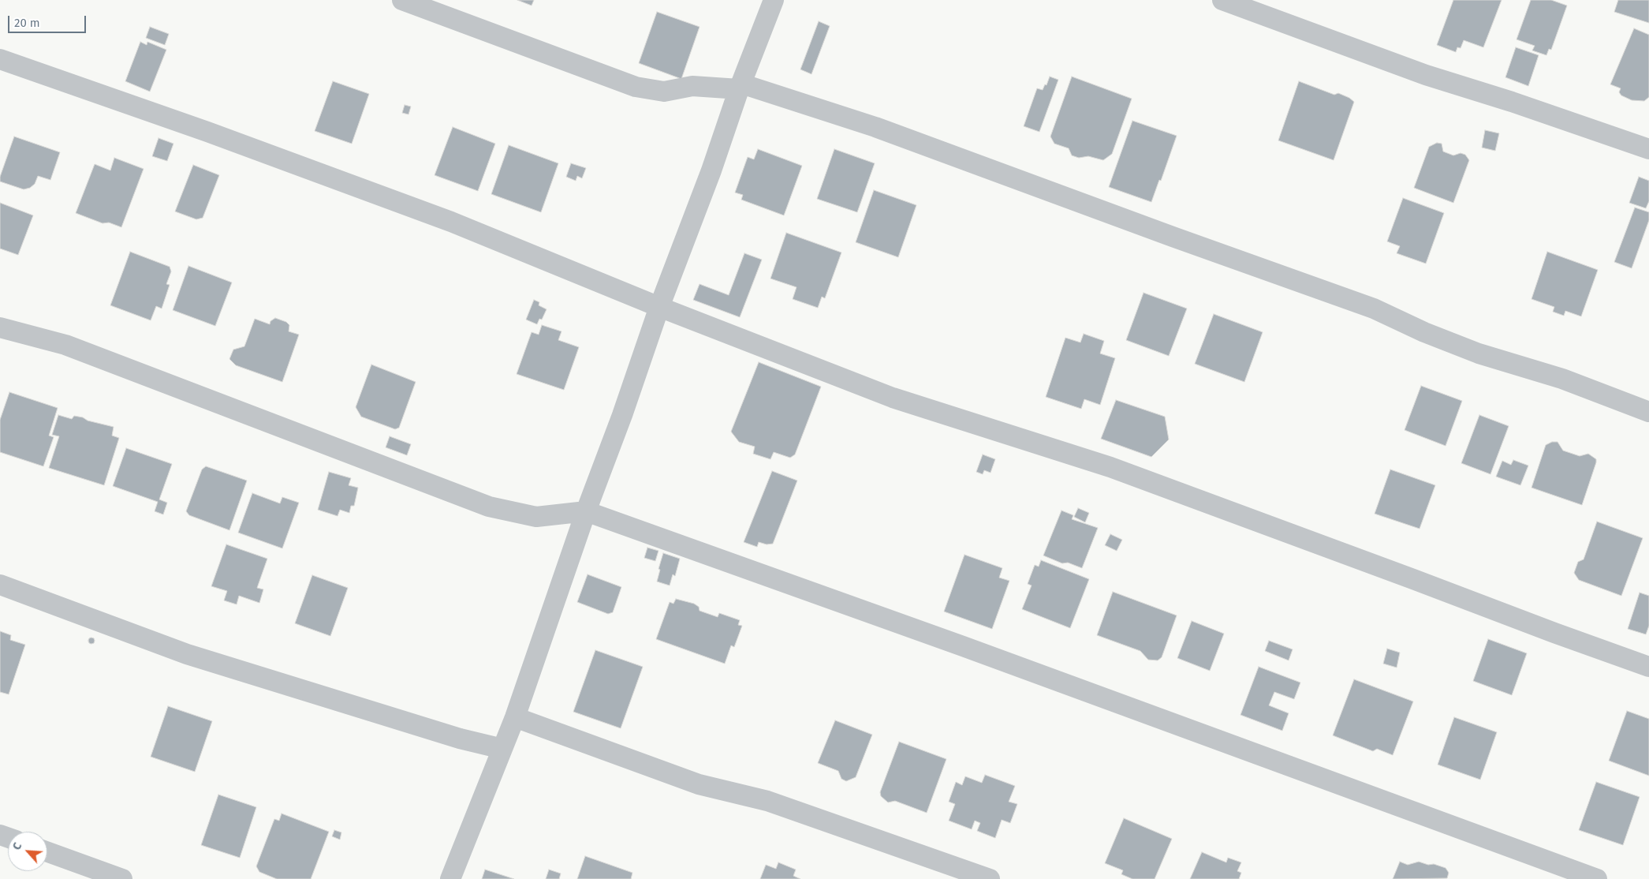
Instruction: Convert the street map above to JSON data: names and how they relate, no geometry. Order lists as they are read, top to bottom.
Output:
{
  "scale_bar": "20 m",
  "north": "top left"
}
